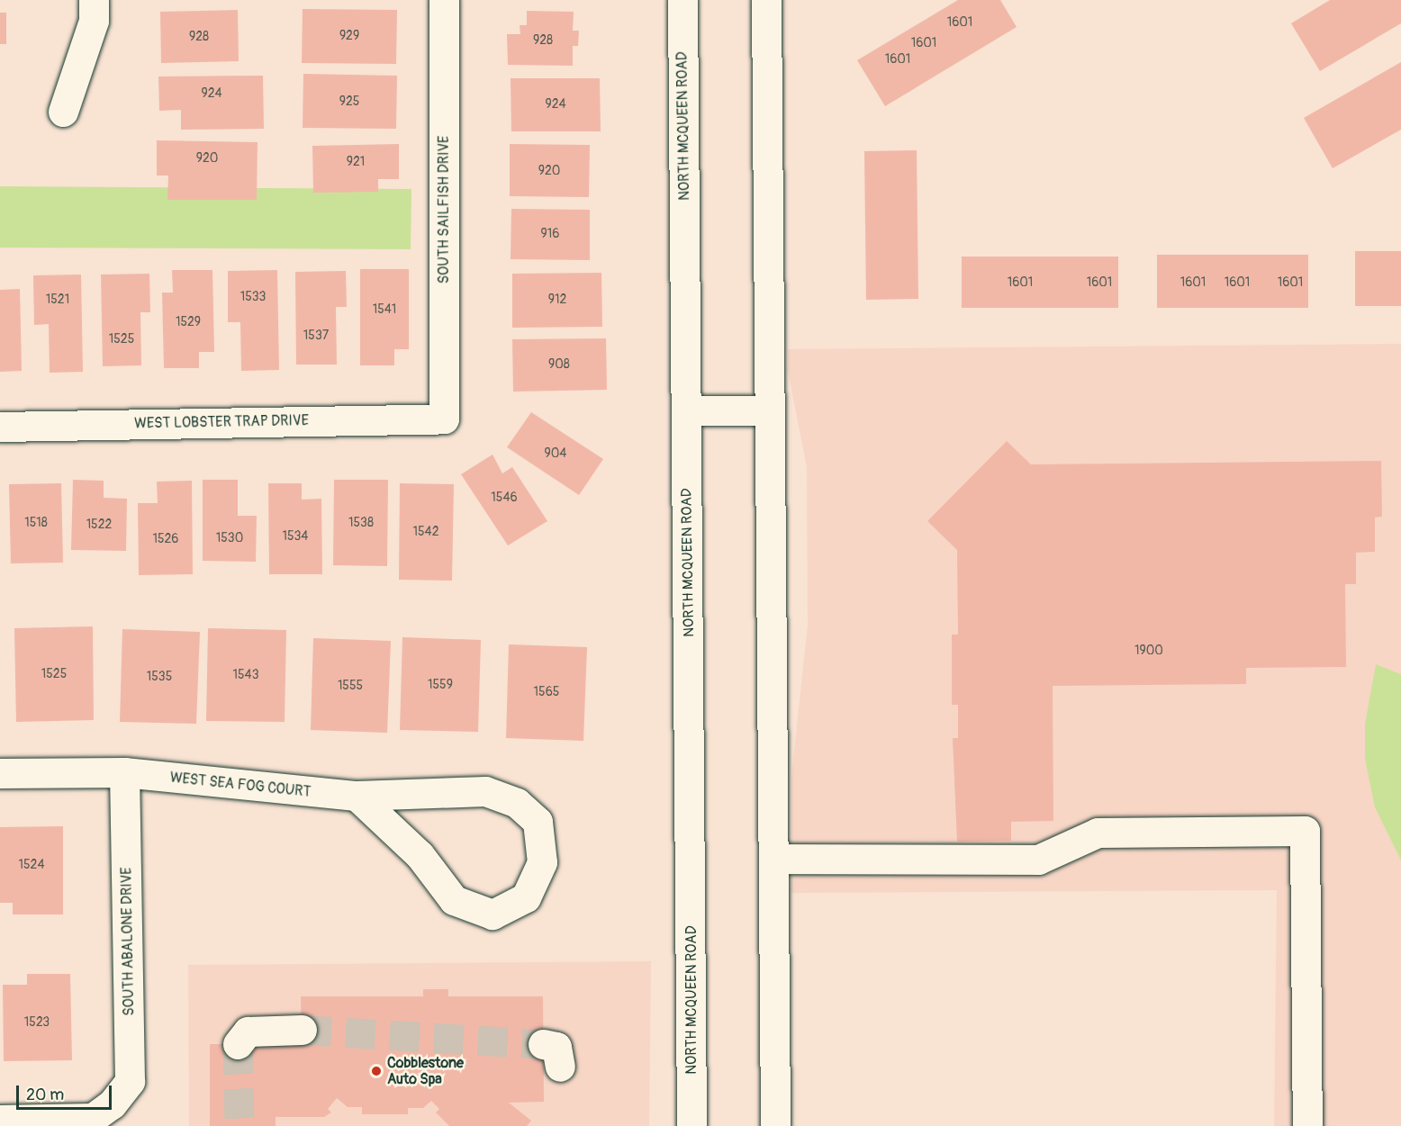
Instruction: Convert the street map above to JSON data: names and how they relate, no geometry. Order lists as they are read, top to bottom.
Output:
{
  "streets": {
    "main road": [
      "NORTH MCQUEEN ROAD",
      "SOUTH SAILFISH DRIVE",
      "WEST LOBSTER TRAP DRIVE",
      "WEST SEA FOG COURT",
      "SOUTH ABALONE DRIVE"
    ]
  },
  "crossings": [
    ["SOUTH SAILFISH DRIVE", "WEST LOBSTER TRAP DRIVE"],
    ["WEST SEA FOG COURT", "SOUTH ABALONE DRIVE"]
  ],
  "places": ["Cobblestone Auto Spa"],
  "house_numbers": [
    "1601",
    "929",
    "928",
    "928",
    "1601",
    "1601",
    "924",
    "925",
    "924",
    "920",
    "921",
    "920",
    "916",
    "1601",
    "1601",
    "1601",
    "1601",
    "1601",
    "1533",
    "1521",
    "912",
    "1541",
    "1529",
    "1537",
    "1525",
    "908",
    "904",
    "1546",
    "1518",
    "1538",
    "1522",
    "1542",
    "1534",
    "1530",
    "1526",
    "1900",
    "1525",
    "1543",
    "1535",
    "1559",
    "1555",
    "1565",
    "1524",
    "1523"
  ],
  "scale_bar": "20 m"
}
